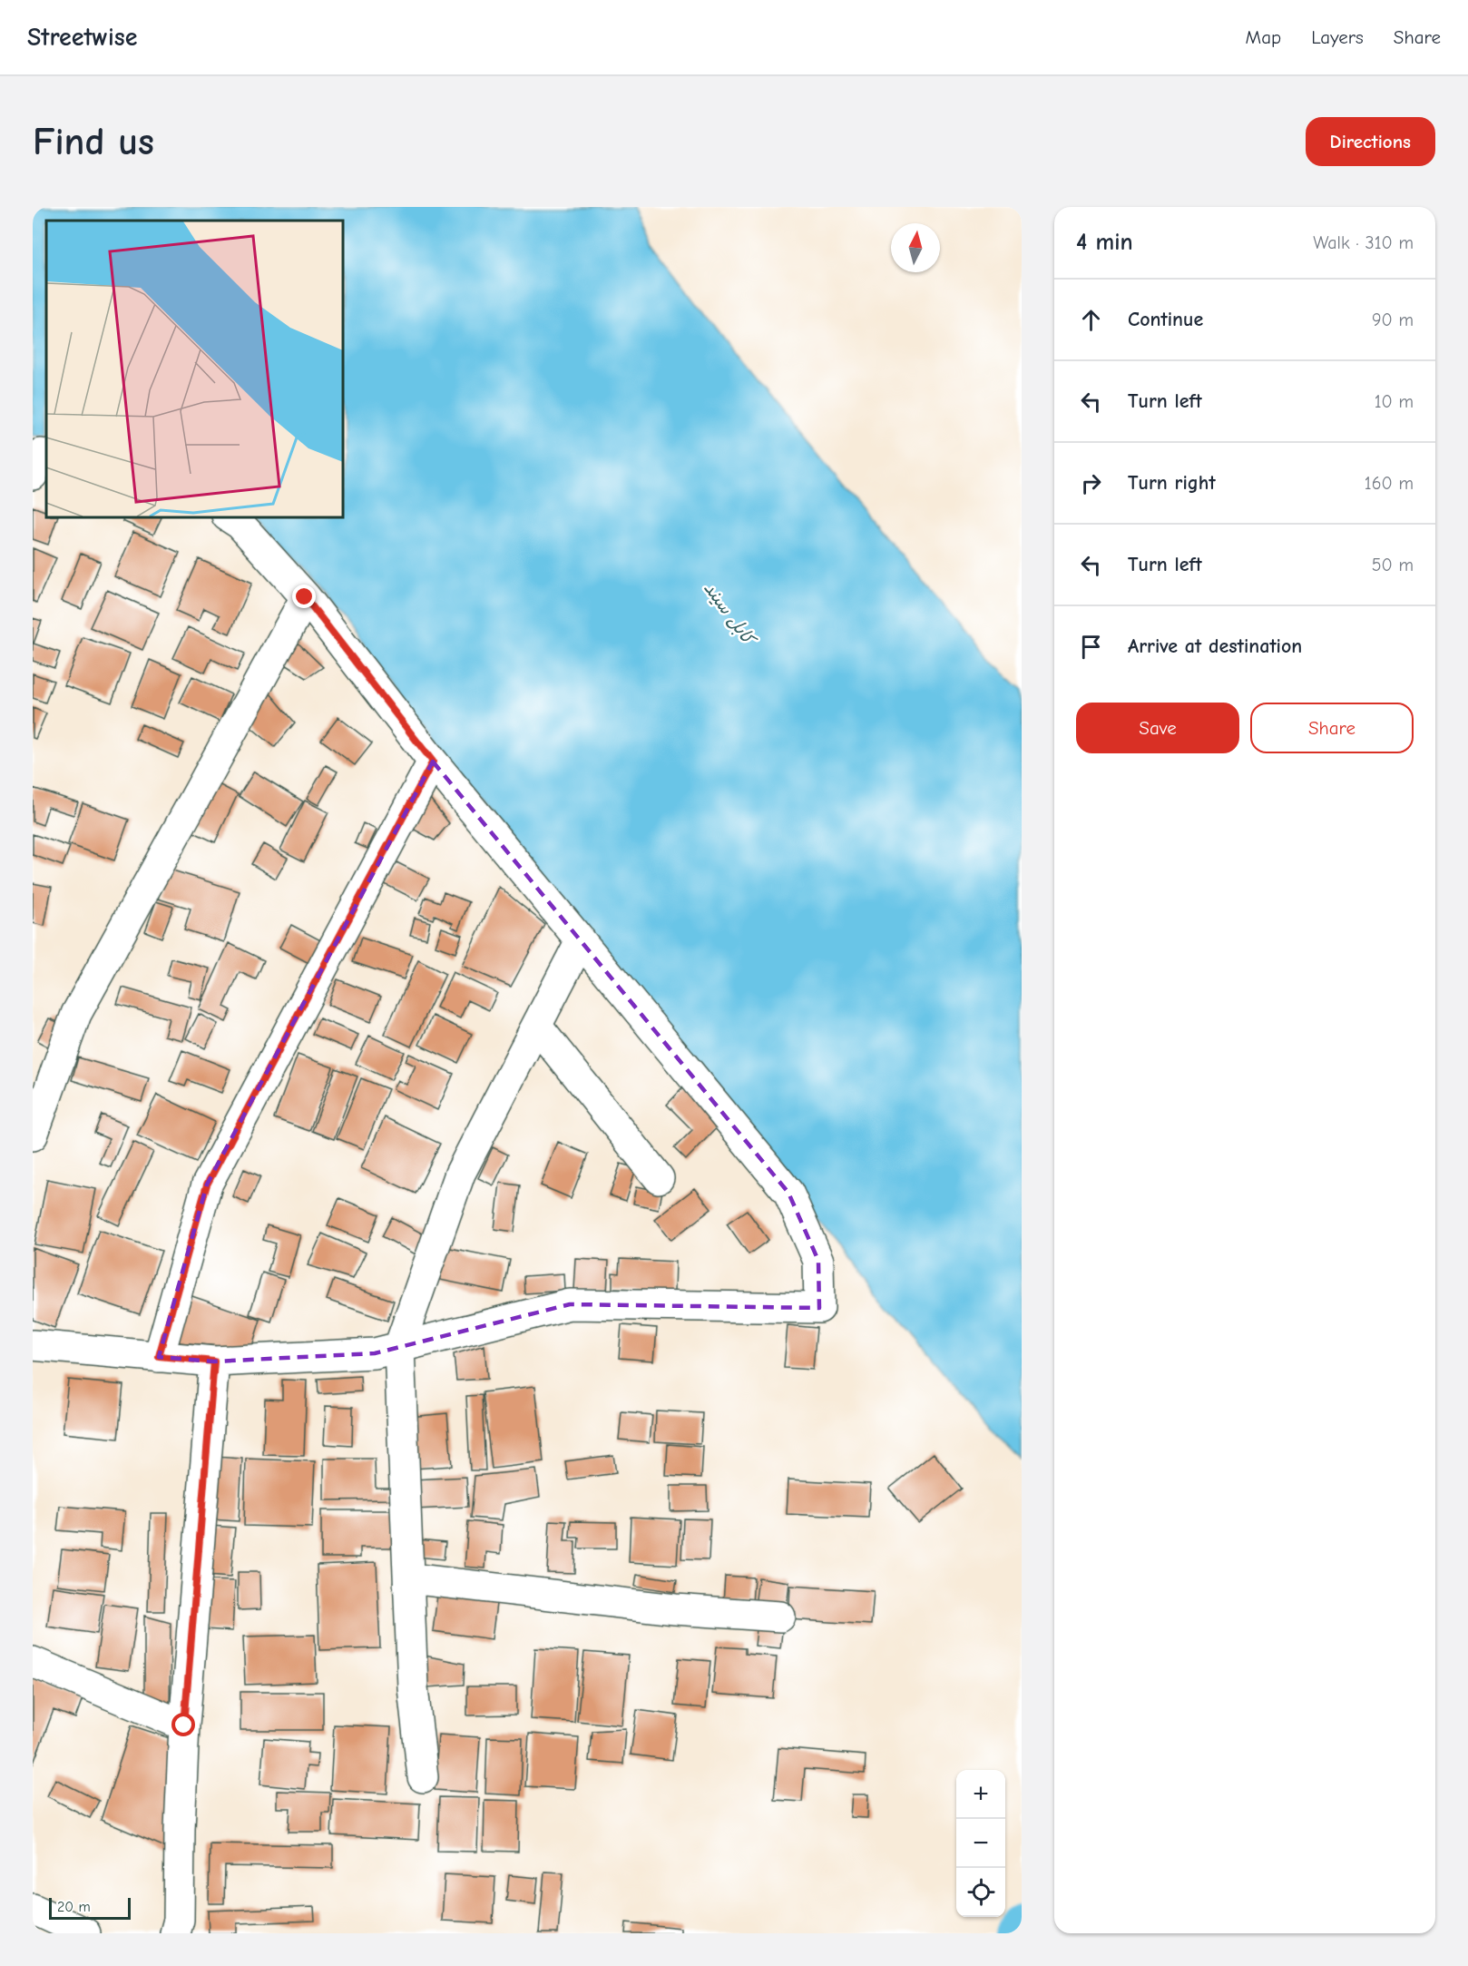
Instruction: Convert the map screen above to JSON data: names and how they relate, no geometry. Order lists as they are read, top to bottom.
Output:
{
  "water": ["کابل سيند"],
  "scale_bar": "20 m",
  "north": "top",
  "page": {
    "header": "Streetwise",
    "nav": ["Map", "Layers", "Share"],
    "buttons": [
      "Directions",
      ["Save", "Share"]
    ],
    "title": "Find us",
    "heading": ["4 min", "Walk · 310 m"],
    "list": [
      ["Continue", "90 m"],
      ["Turn left", "10 m"],
      ["Turn right", "160 m"],
      ["Turn left", "50 m"],
      "Arrive at destination"
    ],
    "map_buttons": ["+", "−"],
    "scale": "20 m"
  }
}
